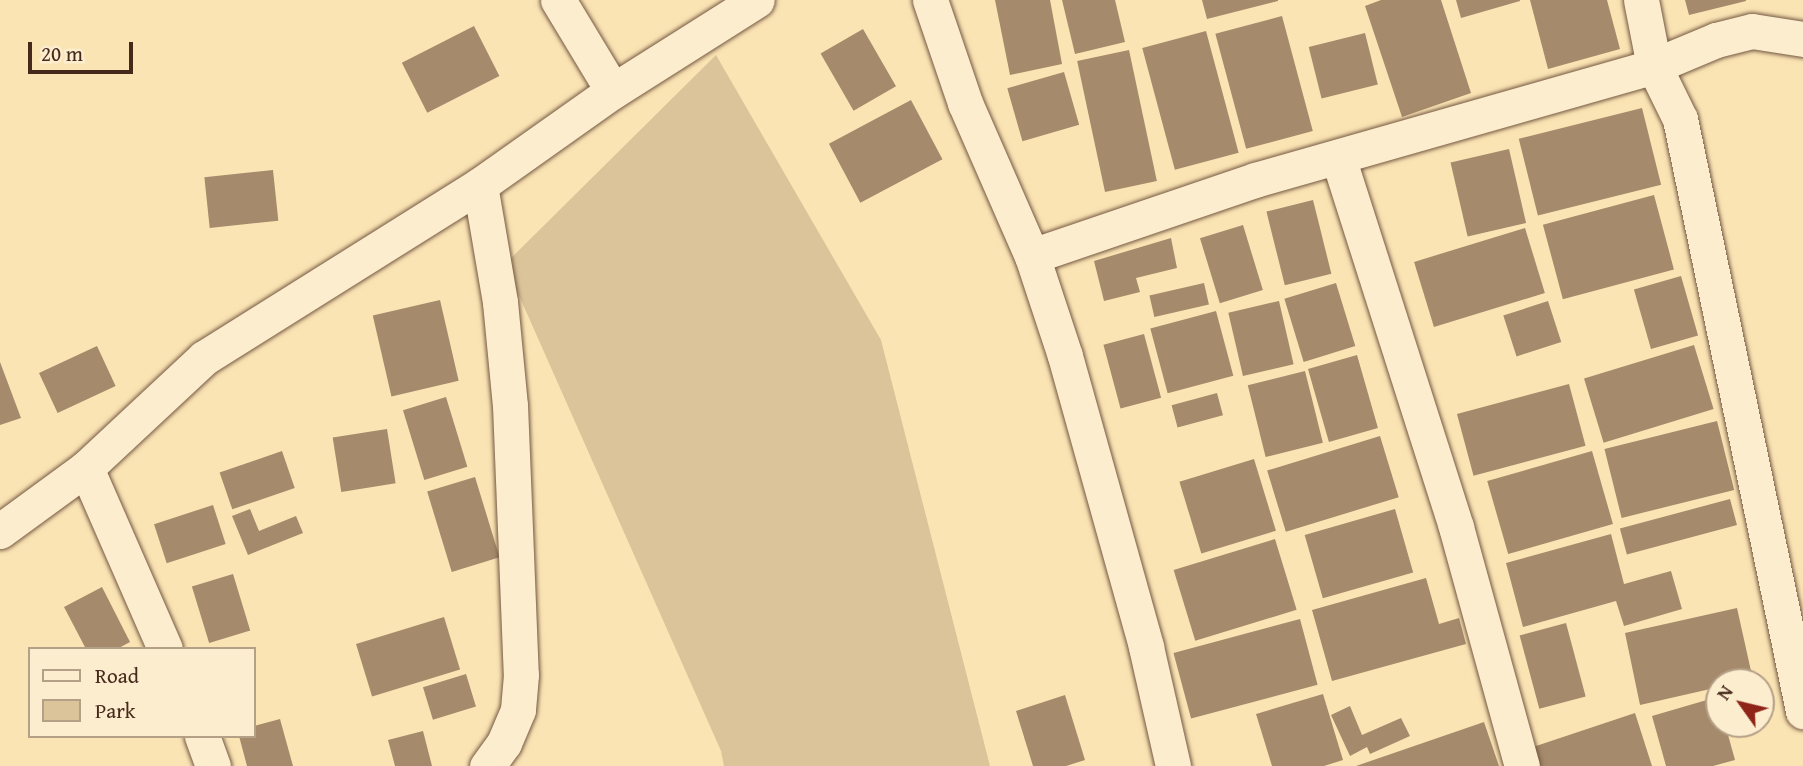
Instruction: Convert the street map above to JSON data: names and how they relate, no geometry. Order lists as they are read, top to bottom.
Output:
{
  "legend": ["Road", "Park"],
  "scale_bar": "20 m",
  "north": "top left"
}
